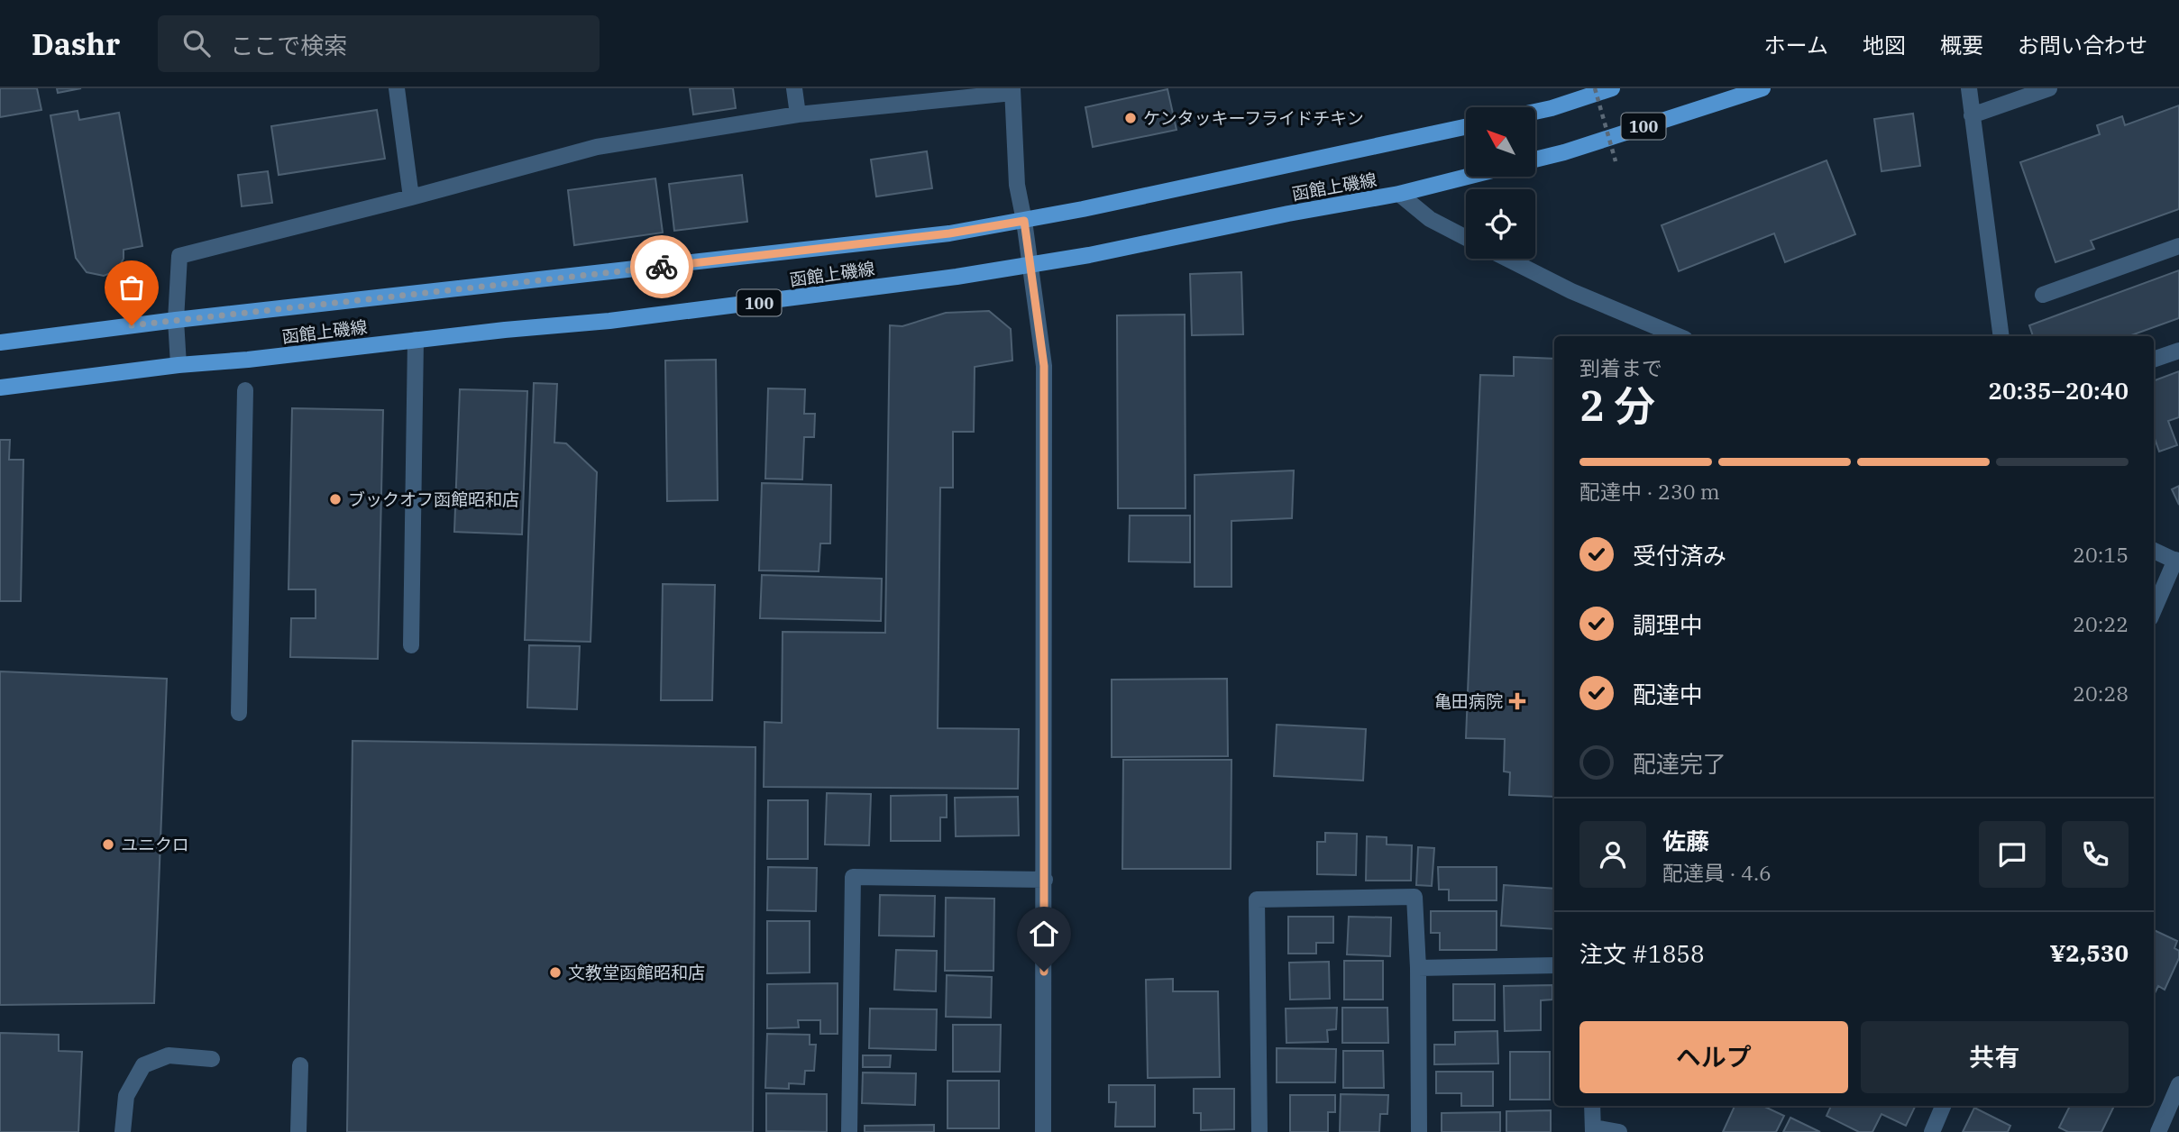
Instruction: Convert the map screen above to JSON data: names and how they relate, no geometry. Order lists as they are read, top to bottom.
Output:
{
  "streets": {
    "main road": ["100", "函館上磯線"]
  },
  "places": {
    "other": [
      "ケンタッキーフライドチキン",
      "ブックオフ函館昭和店",
      "ユニクロ",
      "文教堂函館昭和店"
    ],
    "health": ["亀田病院"]
  },
  "north": "top left",
  "page": {
    "header": "Dashr",
    "search": "ここで検索",
    "nav": [
      "ホーム",
      "地図",
      "概要",
      "お問い合わせ"
    ],
    "heading": ["2 分", "到着まで", "20:35–20:40"],
    "panel": [
      "佐藤",
      "配達員 · 4.6",
      "注文 #1858",
      "¥2,530"
    ],
    "bar": "配達中 · 230 m",
    "list": [
      ["受付済み", "20:15"],
      ["調理中", "20:22"],
      ["配達中", "20:28"],
      "配達完了"
    ],
    "buttons": ["ヘルプ", "共有"]
  }
}
